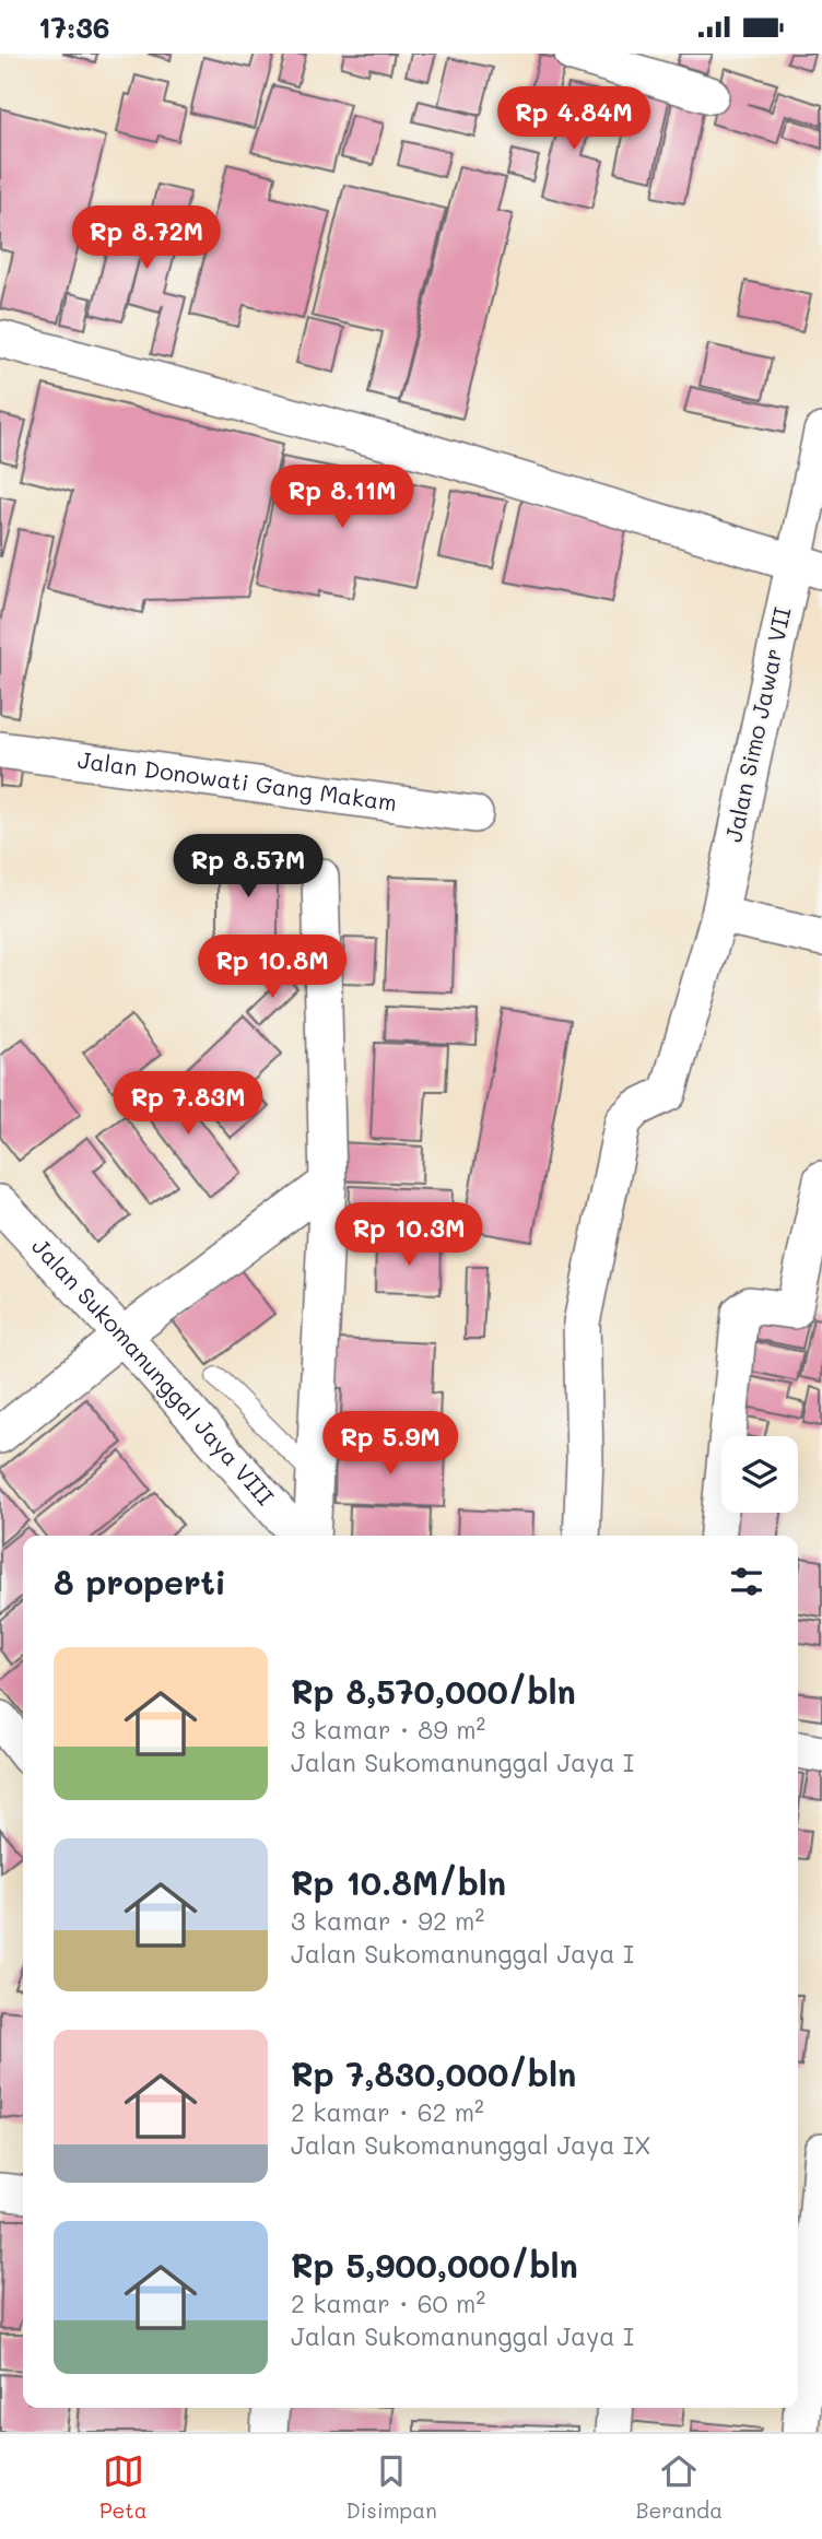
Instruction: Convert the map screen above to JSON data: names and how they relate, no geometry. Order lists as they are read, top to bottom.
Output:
{
  "streets": {
    "street": ["Jalan Simo Jawar VII", "Jalan Donowati Gang Makam", "Jalan Sukomanunggal Jaya VIII"]
  },
  "page": {
    "status": "17:36",
    "price": [
      "Rp 4.84M",
      "Rp 8.72M",
      "Rp 8.11M",
      "Rp 8.57M",
      "Rp 10.8M",
      "Rp 7.83M",
      "Rp 10.3M",
      "Rp 5.9M"
    ],
    "heading": "8 properti",
    "list": [
      {
        "name": "Rp 8,570,000/bln",
        "note": "3 kamar · 89 m² · Jalan Sukomanunggal Jaya I"
      },
      {
        "name": "Rp 10.8M/bln",
        "note": "3 kamar · 92 m² · Jalan Sukomanunggal Jaya I"
      },
      {
        "name": "Rp 7,830,000/bln",
        "note": "2 kamar · 62 m² · Jalan Sukomanunggal Jaya IX"
      },
      {
        "name": "Rp 5,900,000/bln",
        "note": "2 kamar · 60 m² · Jalan Sukomanunggal Jaya I"
      }
    ],
    "tabs": ["Peta", "Disimpan", "Beranda"]
  }
}
